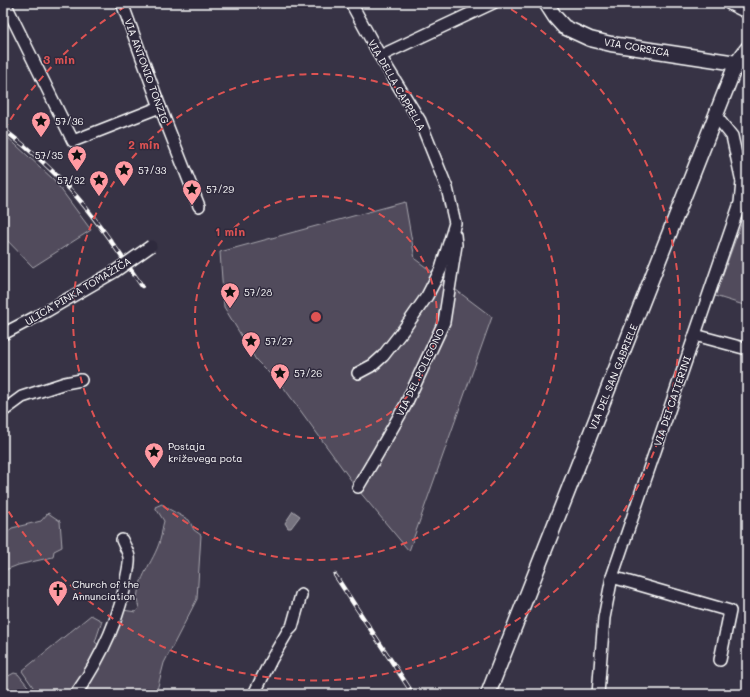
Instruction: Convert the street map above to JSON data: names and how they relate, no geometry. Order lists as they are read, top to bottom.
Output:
{
  "streets": {
    "main road": ["VIA CORSICA", "VIA DEL SAN GABRIELE"],
    "street": [
      "VIA ANTONIO TONZIG",
      "VIA DELLA CAPPELLA",
      "ULICA PINKA TOMAŽIČA",
      "VIA DEL POLIGONO",
      "VIA DEI CATTERINI"
    ]
  },
  "crossings": [
    ["VIA CORSICA", "VIA DEL SAN GABRIELE"],
    ["VIA DELLA CAPPELLA", "VIA DEL POLIGONO"],
    ["VIA DEL SAN GABRIELE", "VIA DEI CATTERINI"]
  ],
  "places": {
    "place": [
      "57/36",
      "57/35",
      "57/33",
      "57/32",
      "57/29",
      "57/28",
      "57/27",
      "57/26",
      "Postaja križevega pota"
    ],
    "church": ["Church of the Annunciation"]
  },
  "rings": ["3 min", "2 min", "1 min"]
}
